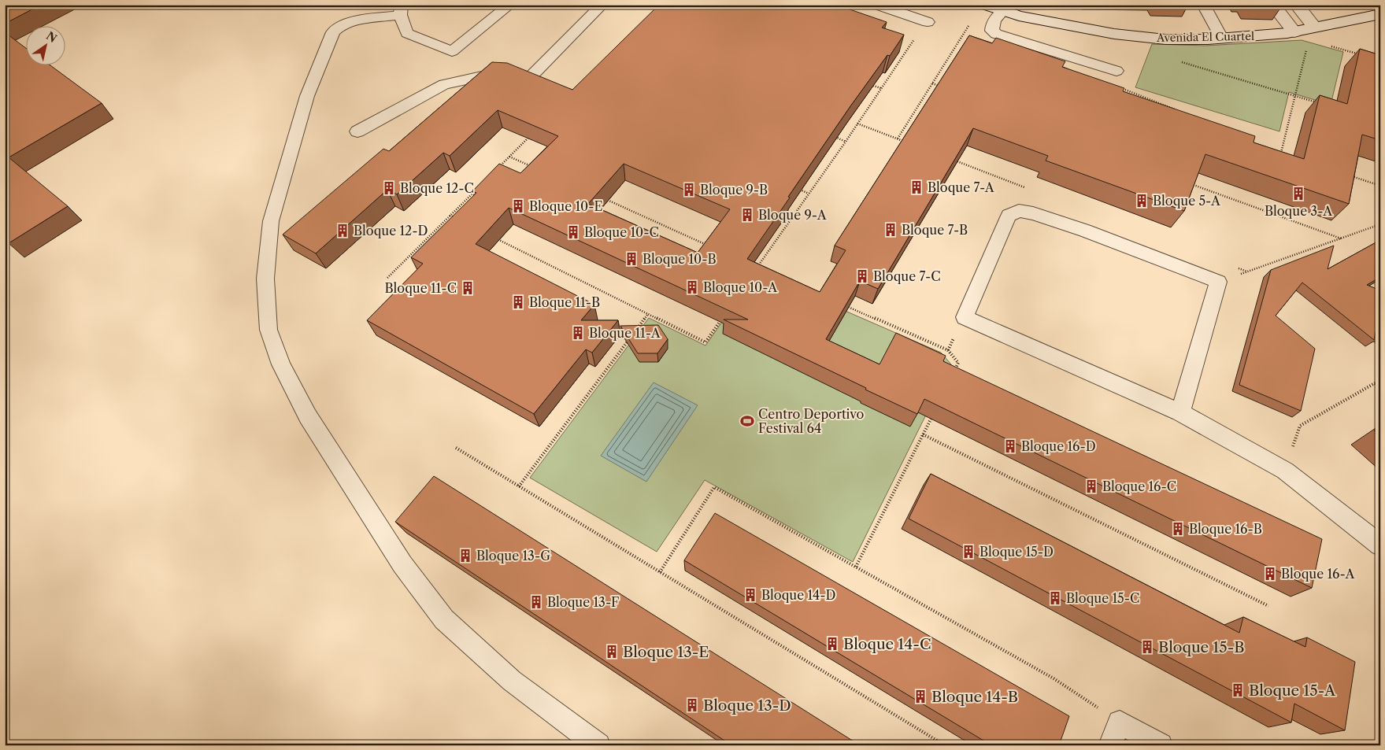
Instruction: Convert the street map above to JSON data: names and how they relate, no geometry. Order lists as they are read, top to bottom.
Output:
{
  "streets": {
    "main road": ["Avenida El Cuartel"]
  },
  "places": {
    "building": [
      "Bloque 7-A",
      "Bloque 12-C",
      "Bloque 9-B",
      "Bloque 3-A",
      "Bloque 5-A",
      "Bloque 10-E",
      "Bloque 9-A",
      "Bloque 7-B",
      "Bloque 12-D",
      "Bloque 10-C",
      "Bloque 10-B",
      "Bloque 7-C",
      "Bloque 10-A",
      "Bloque 11-C",
      "Bloque 11-B",
      "Bloque 11-A",
      "Bloque 16-D",
      "Bloque 16-C",
      "Bloque 16-B",
      "Bloque 15-D",
      "Bloque 13-G",
      "Bloque 16-A",
      "Bloque 14-D",
      "Bloque 15-C",
      "Bloque 13-F",
      "Bloque 14-C",
      "Bloque 15-B",
      "Bloque 13-E",
      "Bloque 15-A",
      "Bloque 14-B",
      "Bloque 13-D"
    ],
    "sports": ["Centro Deportivo Festival 64"]
  },
  "north": "top right"
}
